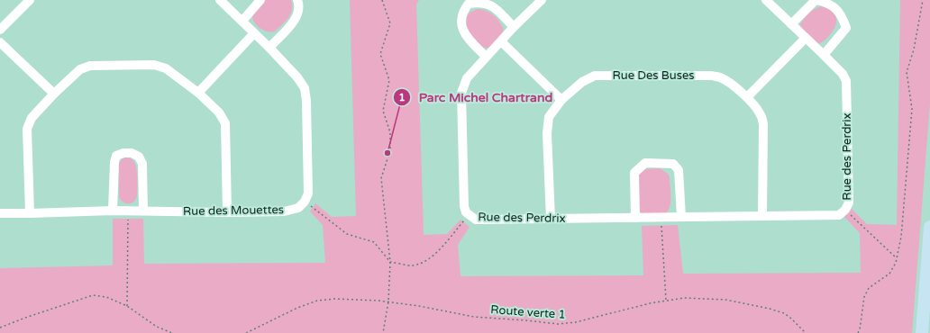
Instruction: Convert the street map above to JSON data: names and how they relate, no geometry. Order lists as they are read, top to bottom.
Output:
{
  "streets": {
    "street": ["Rue Des Buses", "Rue des Perdrix", "Rue des Mouettes"],
    "path": ["Route verte 1"]
  },
  "crossings": [
    ["Rue Des Buses", "Rue des Perdrix"]
  ],
  "places": ["Parc Michel Chartrand"]
}
